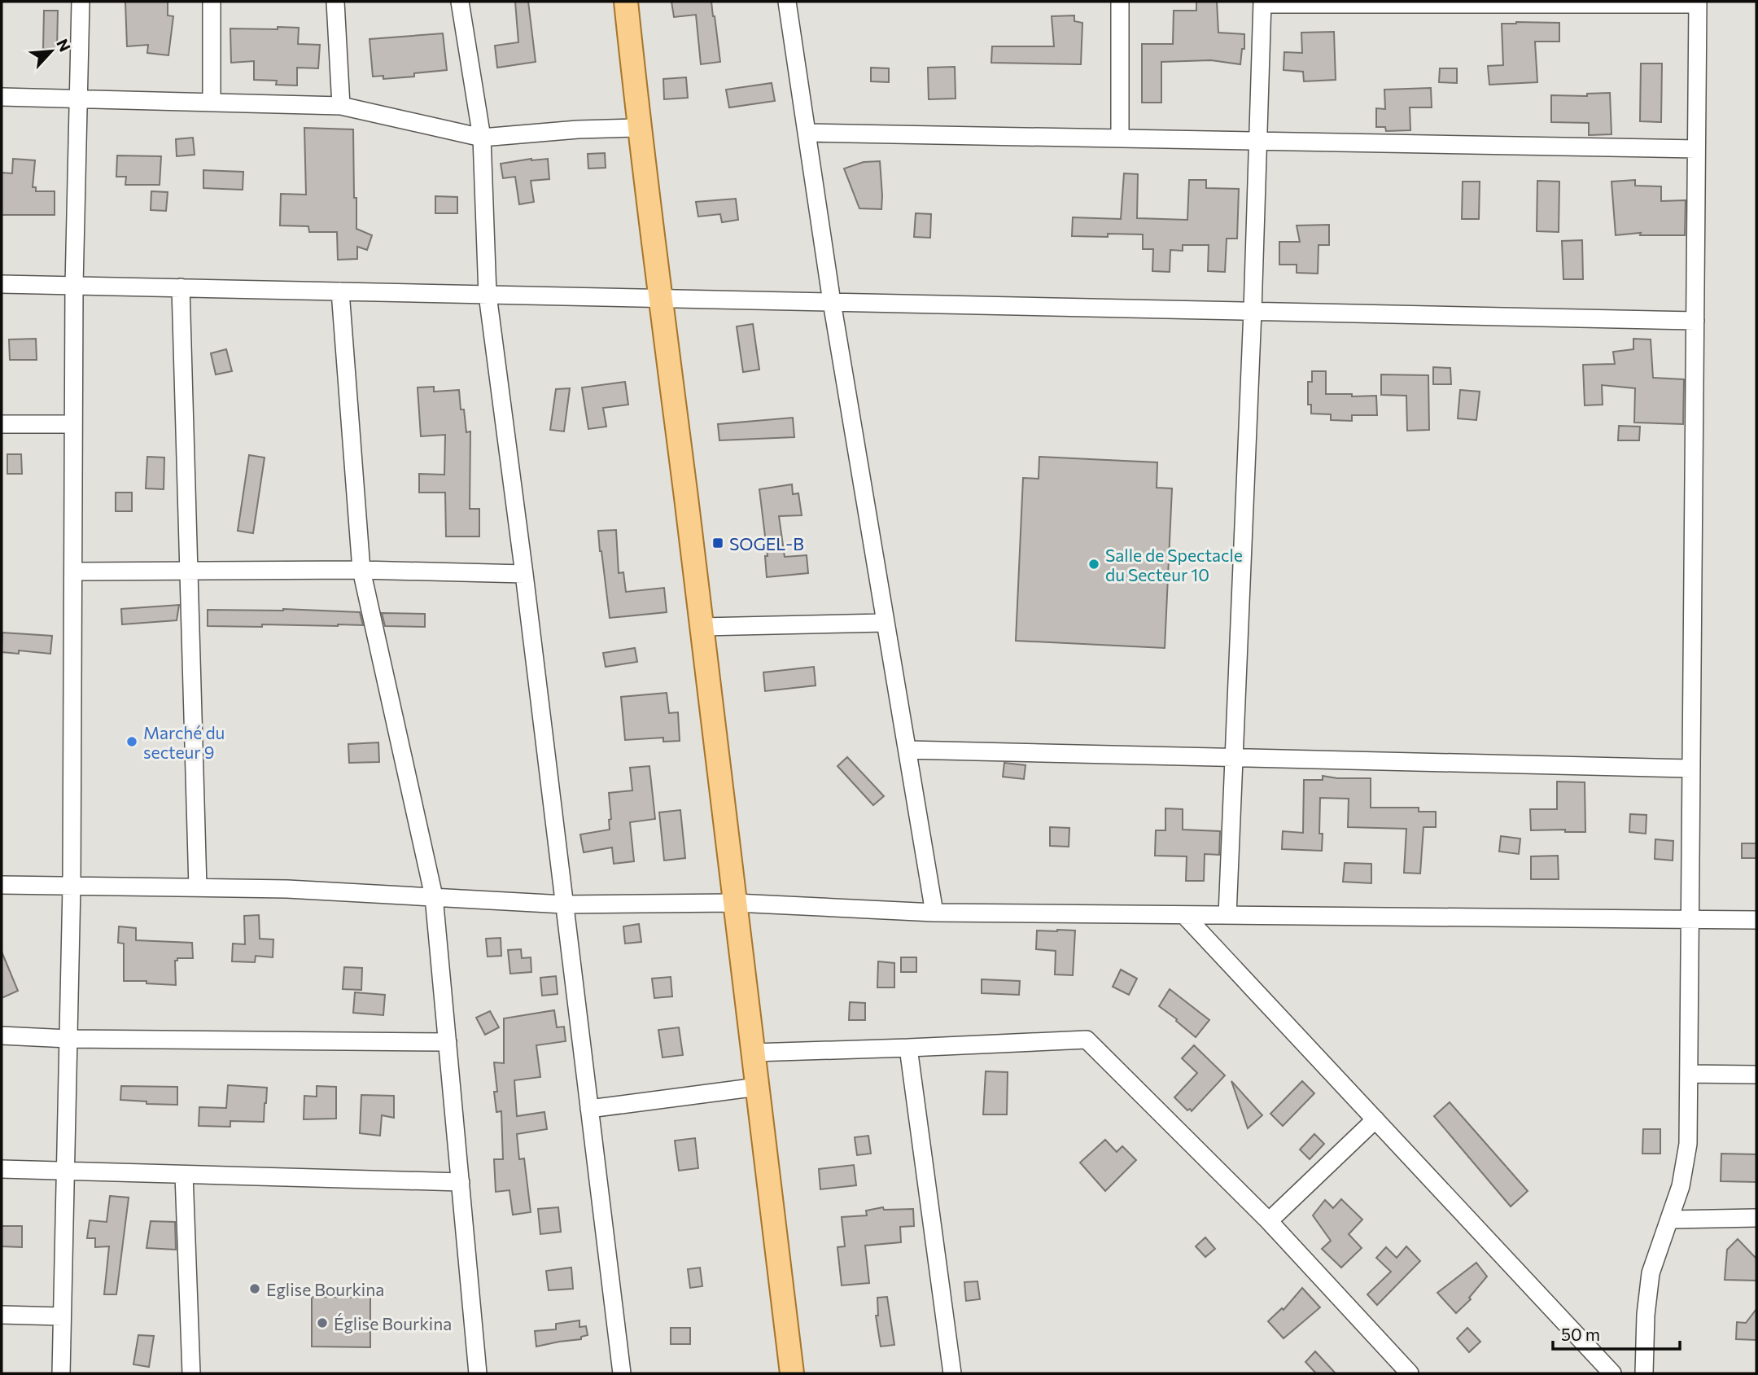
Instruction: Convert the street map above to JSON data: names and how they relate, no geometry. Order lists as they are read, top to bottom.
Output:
{
  "places": {
    "transit": ["SOGEL-B"],
    "other": [
      "Salle de Spectacle du Secteur 10",
      "Marché du secteur 9",
      "Eglise Bourkina",
      "Église Bourkina"
    ]
  },
  "scale_bar": "50 m",
  "north": "top right"
}
